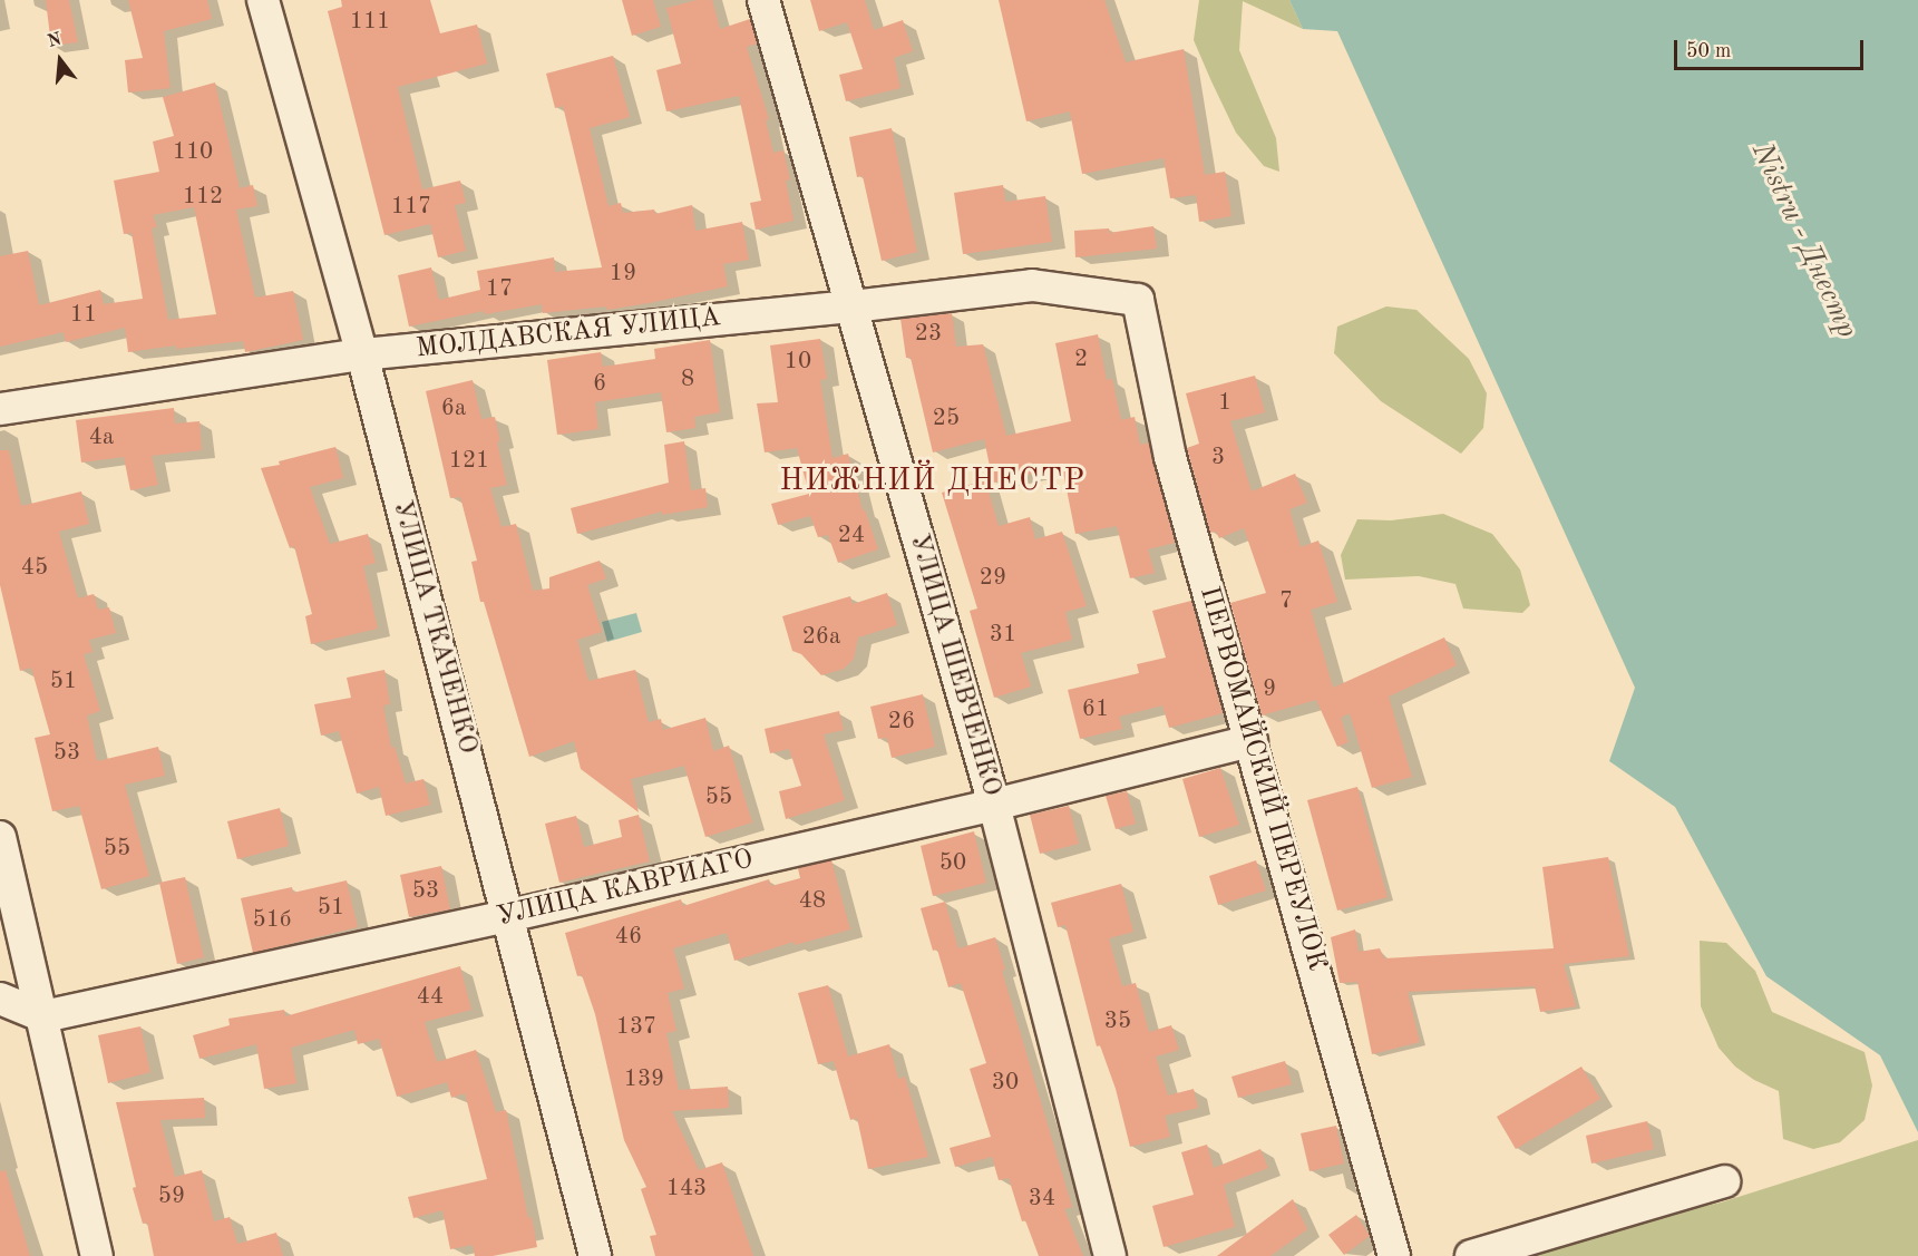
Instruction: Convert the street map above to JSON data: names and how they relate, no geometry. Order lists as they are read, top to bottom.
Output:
{
  "streets": {
    "street": [
      "МОЛДАВСКАЯ УЛИЦА",
      "УЛИЦА ТКАЧЕНКО",
      "УЛИЦА ШЕВЧЕНКО",
      "ПЕРВОМАЙСКИЙ ПЕРЕУЛОК",
      "УЛИЦА КАВРИАГО"
    ]
  },
  "crossings": [
    ["МОЛДАВСКАЯ УЛИЦА", "УЛИЦА ТКАЧЕНКО"],
    ["МОЛДАВСКАЯ УЛИЦА", "УЛИЦА ШЕВЧЕНКО"],
    ["МОЛДАВСКАЯ УЛИЦА", "ПЕРВОМАЙСКИЙ ПЕРЕУЛОК"],
    ["УЛИЦА ТКАЧЕНКО", "УЛИЦА КАВРИАГО"],
    ["УЛИЦА ШЕВЧЕНКО", "УЛИЦА КАВРИАГО"],
    ["ПЕРВОМАЙСКИЙ ПЕРЕУЛОК", "УЛИЦА КАВРИАГО"]
  ],
  "districts": ["НИЖНИЙ ДНЕСТР"],
  "water": ["Nistru - Днестр"],
  "house_numbers": [
    "111",
    "110",
    "112",
    "117",
    "19",
    "17",
    "11",
    "23",
    "2",
    "10",
    "8",
    "6",
    "1",
    "6а",
    "25",
    "4а",
    "3",
    "121",
    "24",
    "45",
    "29",
    "7",
    "31",
    "26а",
    "51",
    "9",
    "61",
    "26",
    "53",
    "55",
    "55",
    "50",
    "53",
    "48",
    "51",
    "51б",
    "46",
    "44",
    "35",
    "137",
    "139",
    "30",
    "143",
    "59",
    "34"
  ],
  "scale_bar": "50 m",
  "north": "top"
}
